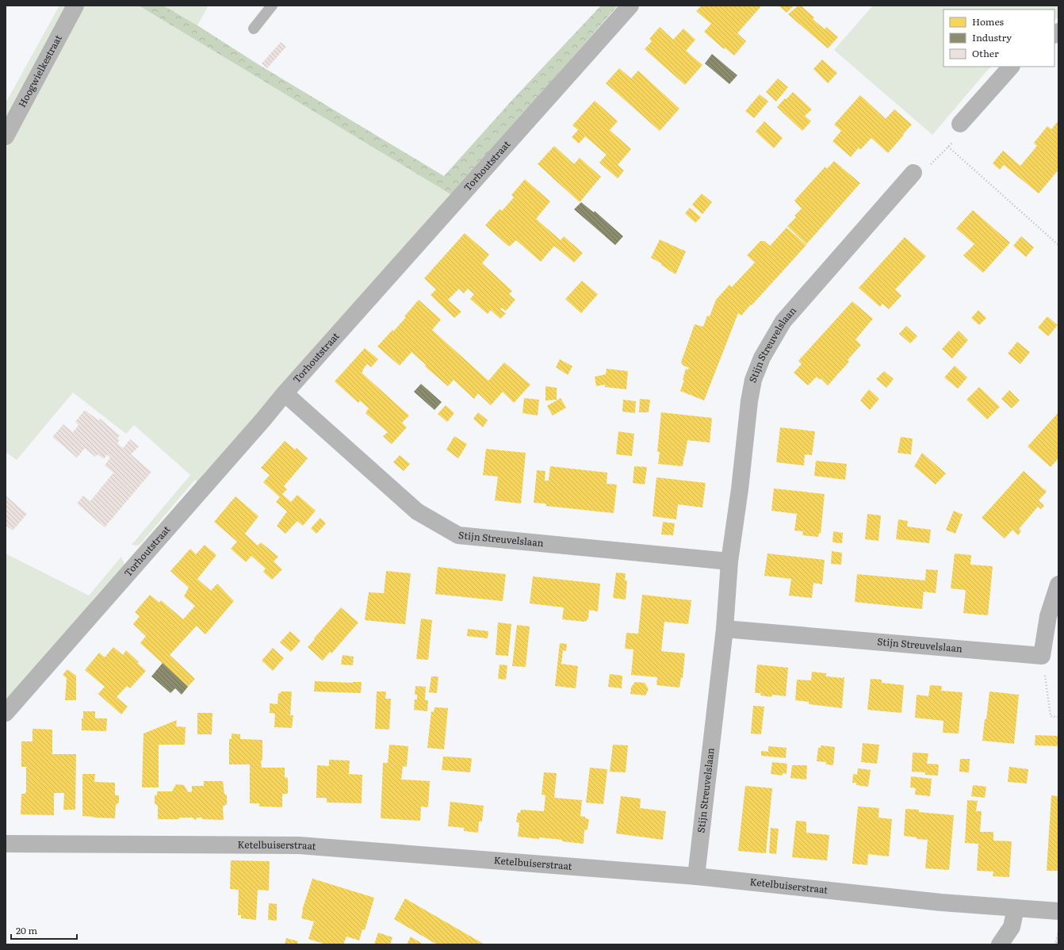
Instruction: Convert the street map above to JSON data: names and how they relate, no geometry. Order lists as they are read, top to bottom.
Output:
{
  "streets": {
    "street": [
      "Hoogwielkestraat",
      "Torhoutstraat",
      "Stijn Streuvelslaan",
      "Ketelbuiserstraat"
    ]
  },
  "crossings": [
    ["Torhoutstraat", "Stijn Streuvelslaan"],
    ["Stijn Streuvelslaan", "Ketelbuiserstraat"]
  ],
  "legend": ["Homes", "Industry", "Other"],
  "scale_bar": "20 m"
}
